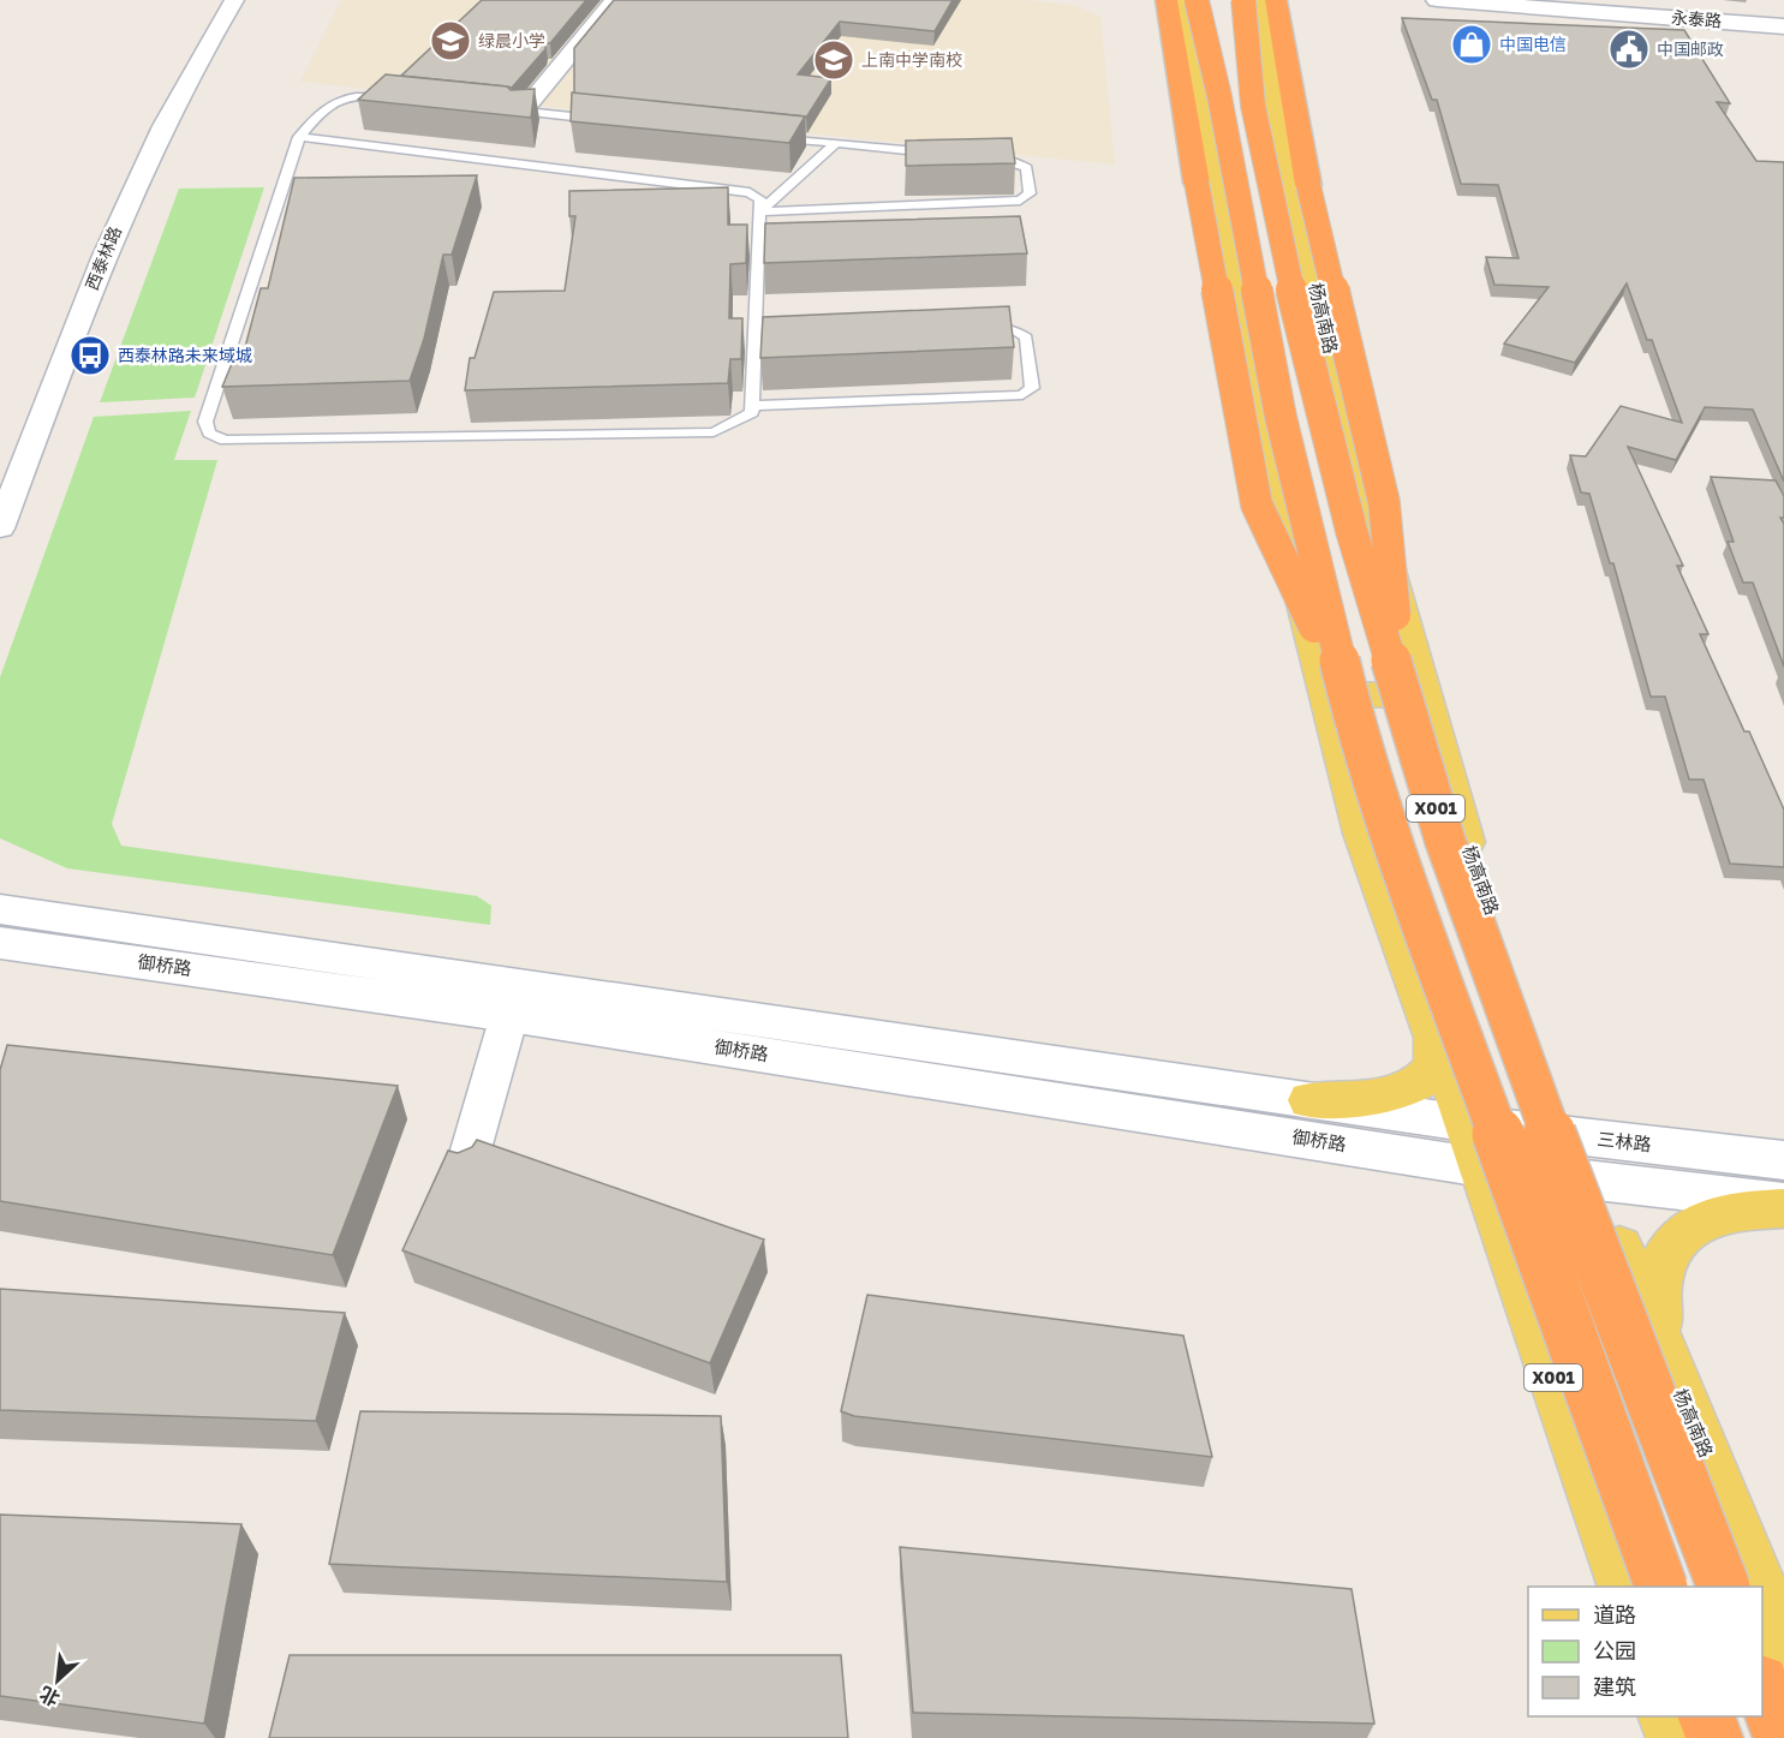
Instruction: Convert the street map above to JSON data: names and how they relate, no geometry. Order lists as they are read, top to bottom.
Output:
{
  "streets": {
    "highway": ["杨高南路", "X001"],
    "main road": ["永泰路", "御桥路", "三林路"],
    "street": ["西泰林路"]
  },
  "crossings": [
    ["杨高南路", "三林路"],
    ["X001", "御桥路"],
    ["X001", "三林路"],
    ["御桥路", "三林路"]
  ],
  "places": {
    "school or university": ["绿晨小学", "上南中学南校"],
    "shop": ["中国电信"],
    "public building": ["中国邮政"],
    "bus stop": ["西泰林路未来域城"]
  },
  "legend": ["道路", "公园", "建筑"],
  "north": "bottom left"
}
